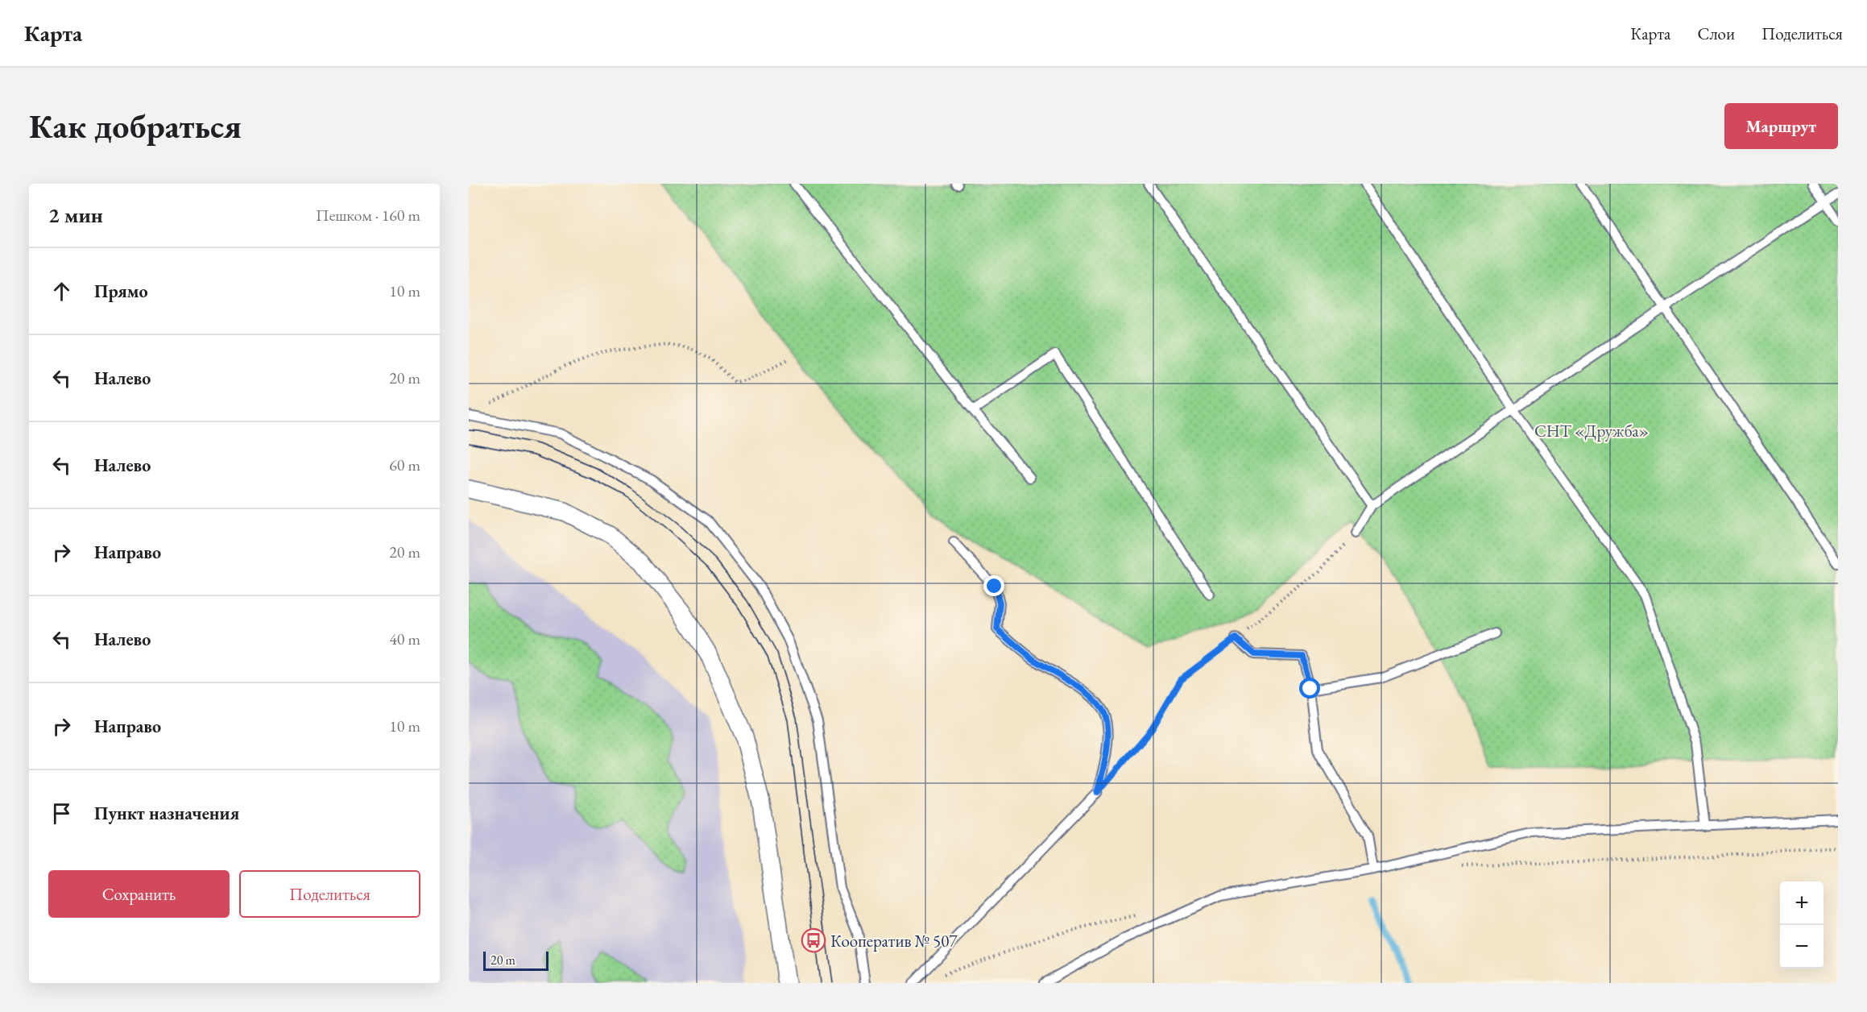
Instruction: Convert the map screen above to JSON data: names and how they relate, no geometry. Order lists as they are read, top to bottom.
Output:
{
  "parks": ["СНТ «Дружба»"],
  "places": {
    "bus stop": ["Кооператив № 507"]
  },
  "scale_bar": "20 m",
  "page": {
    "header": "Карта",
    "nav": ["Карта", "Слои", "Поделиться"],
    "buttons": [
      "Маршрут",
      ["Сохранить", "Поделиться"]
    ],
    "title": "Как добраться",
    "heading": ["2 мин", "Пешком · 160 m"],
    "list": [
      ["Прямо", "10 m"],
      ["Налево", "20 m"],
      ["Налево", "60 m"],
      ["Направо", "20 m"],
      ["Налево", "40 m"],
      ["Направо", "10 m"],
      "Пункт назначения"
    ],
    "map_buttons": ["+", "−"],
    "scale": "20 m"
  }
}
